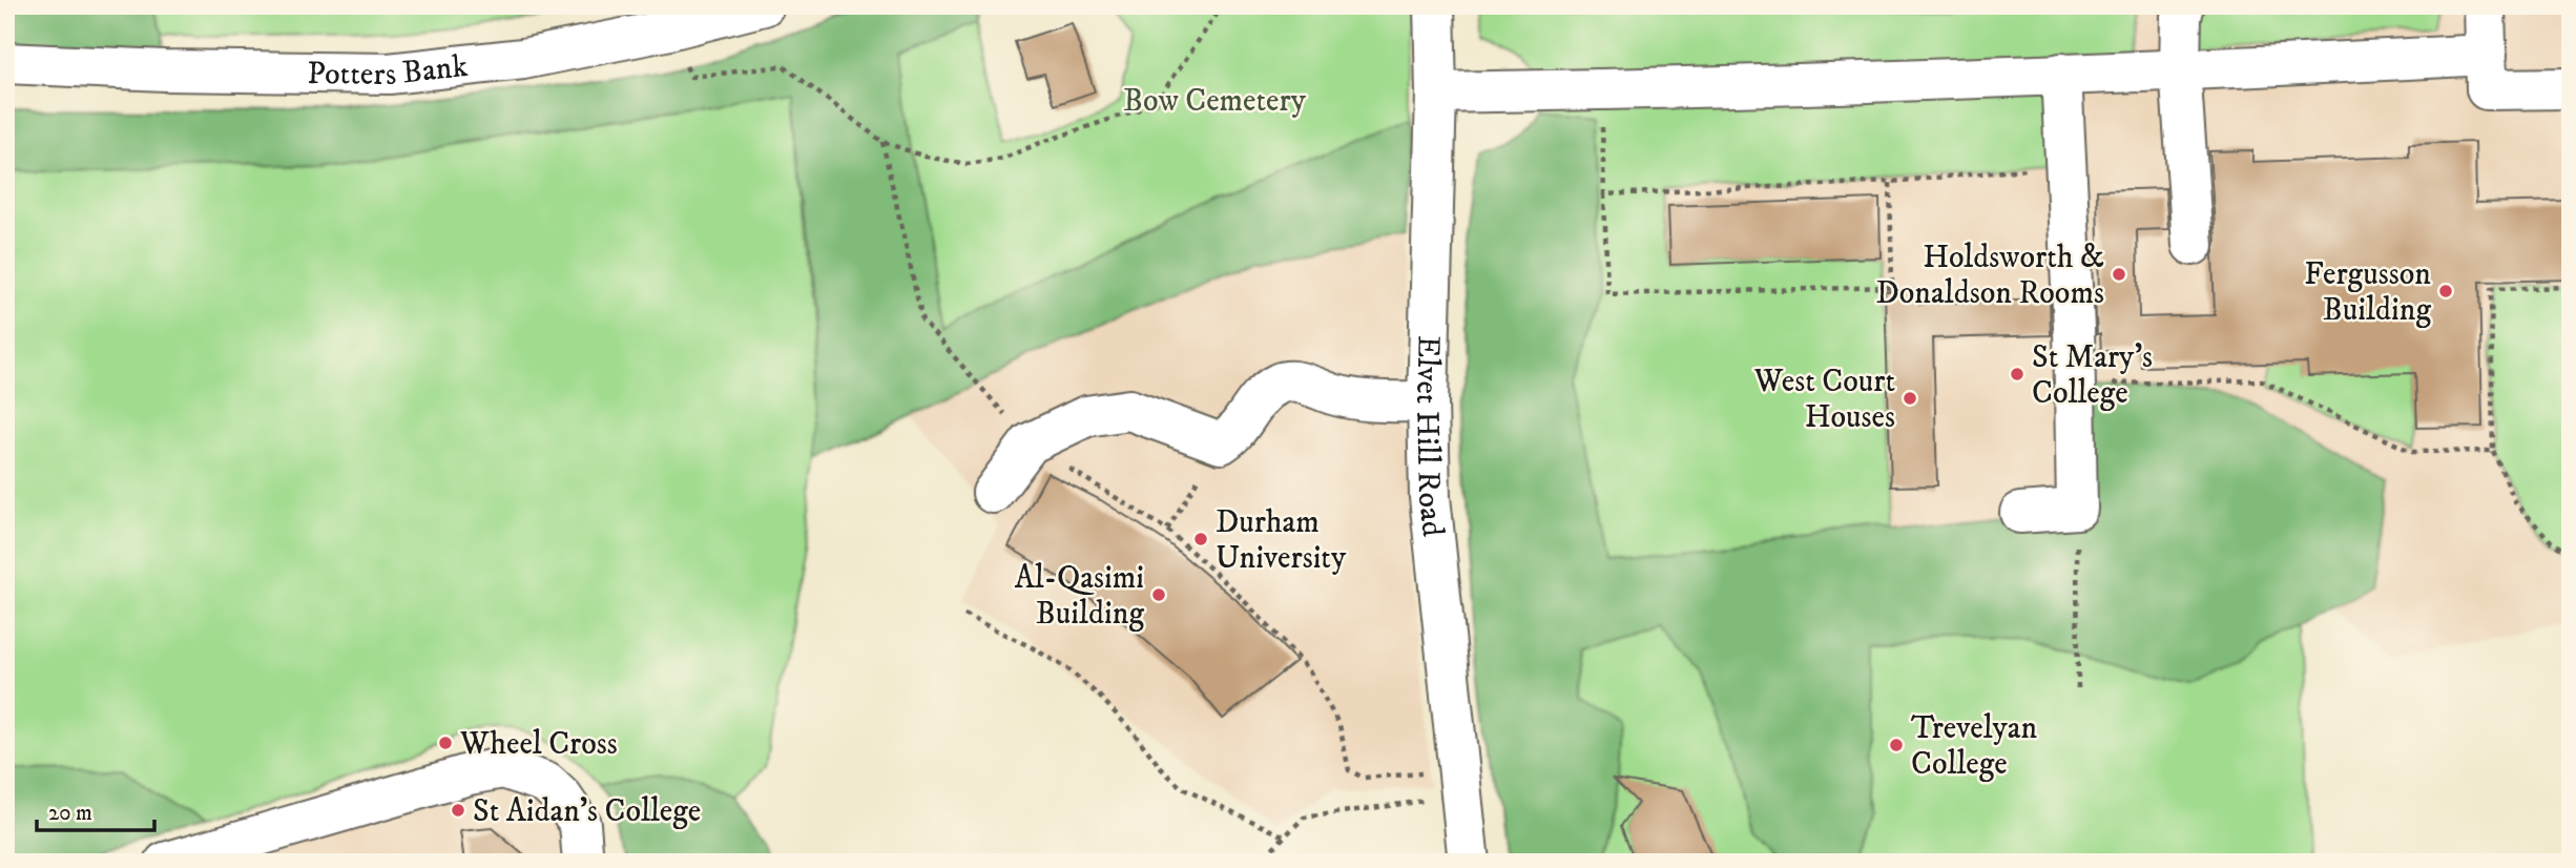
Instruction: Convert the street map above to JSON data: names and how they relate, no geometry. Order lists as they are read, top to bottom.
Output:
{
  "streets": {
    "street": ["Potters Bank", "Elvet Hill Road"]
  },
  "parks": ["Bow Cemetery"],
  "places": [
    "Holdsworth & Donaldson Rooms",
    "Fergusson Building",
    "St Mary's College",
    "West Court Houses",
    "Durham University",
    "Al-Qasimi Building",
    "Wheel Cross",
    "Trevelyan College",
    "St Aidan's College"
  ],
  "scale_bar": "20 m"
}
